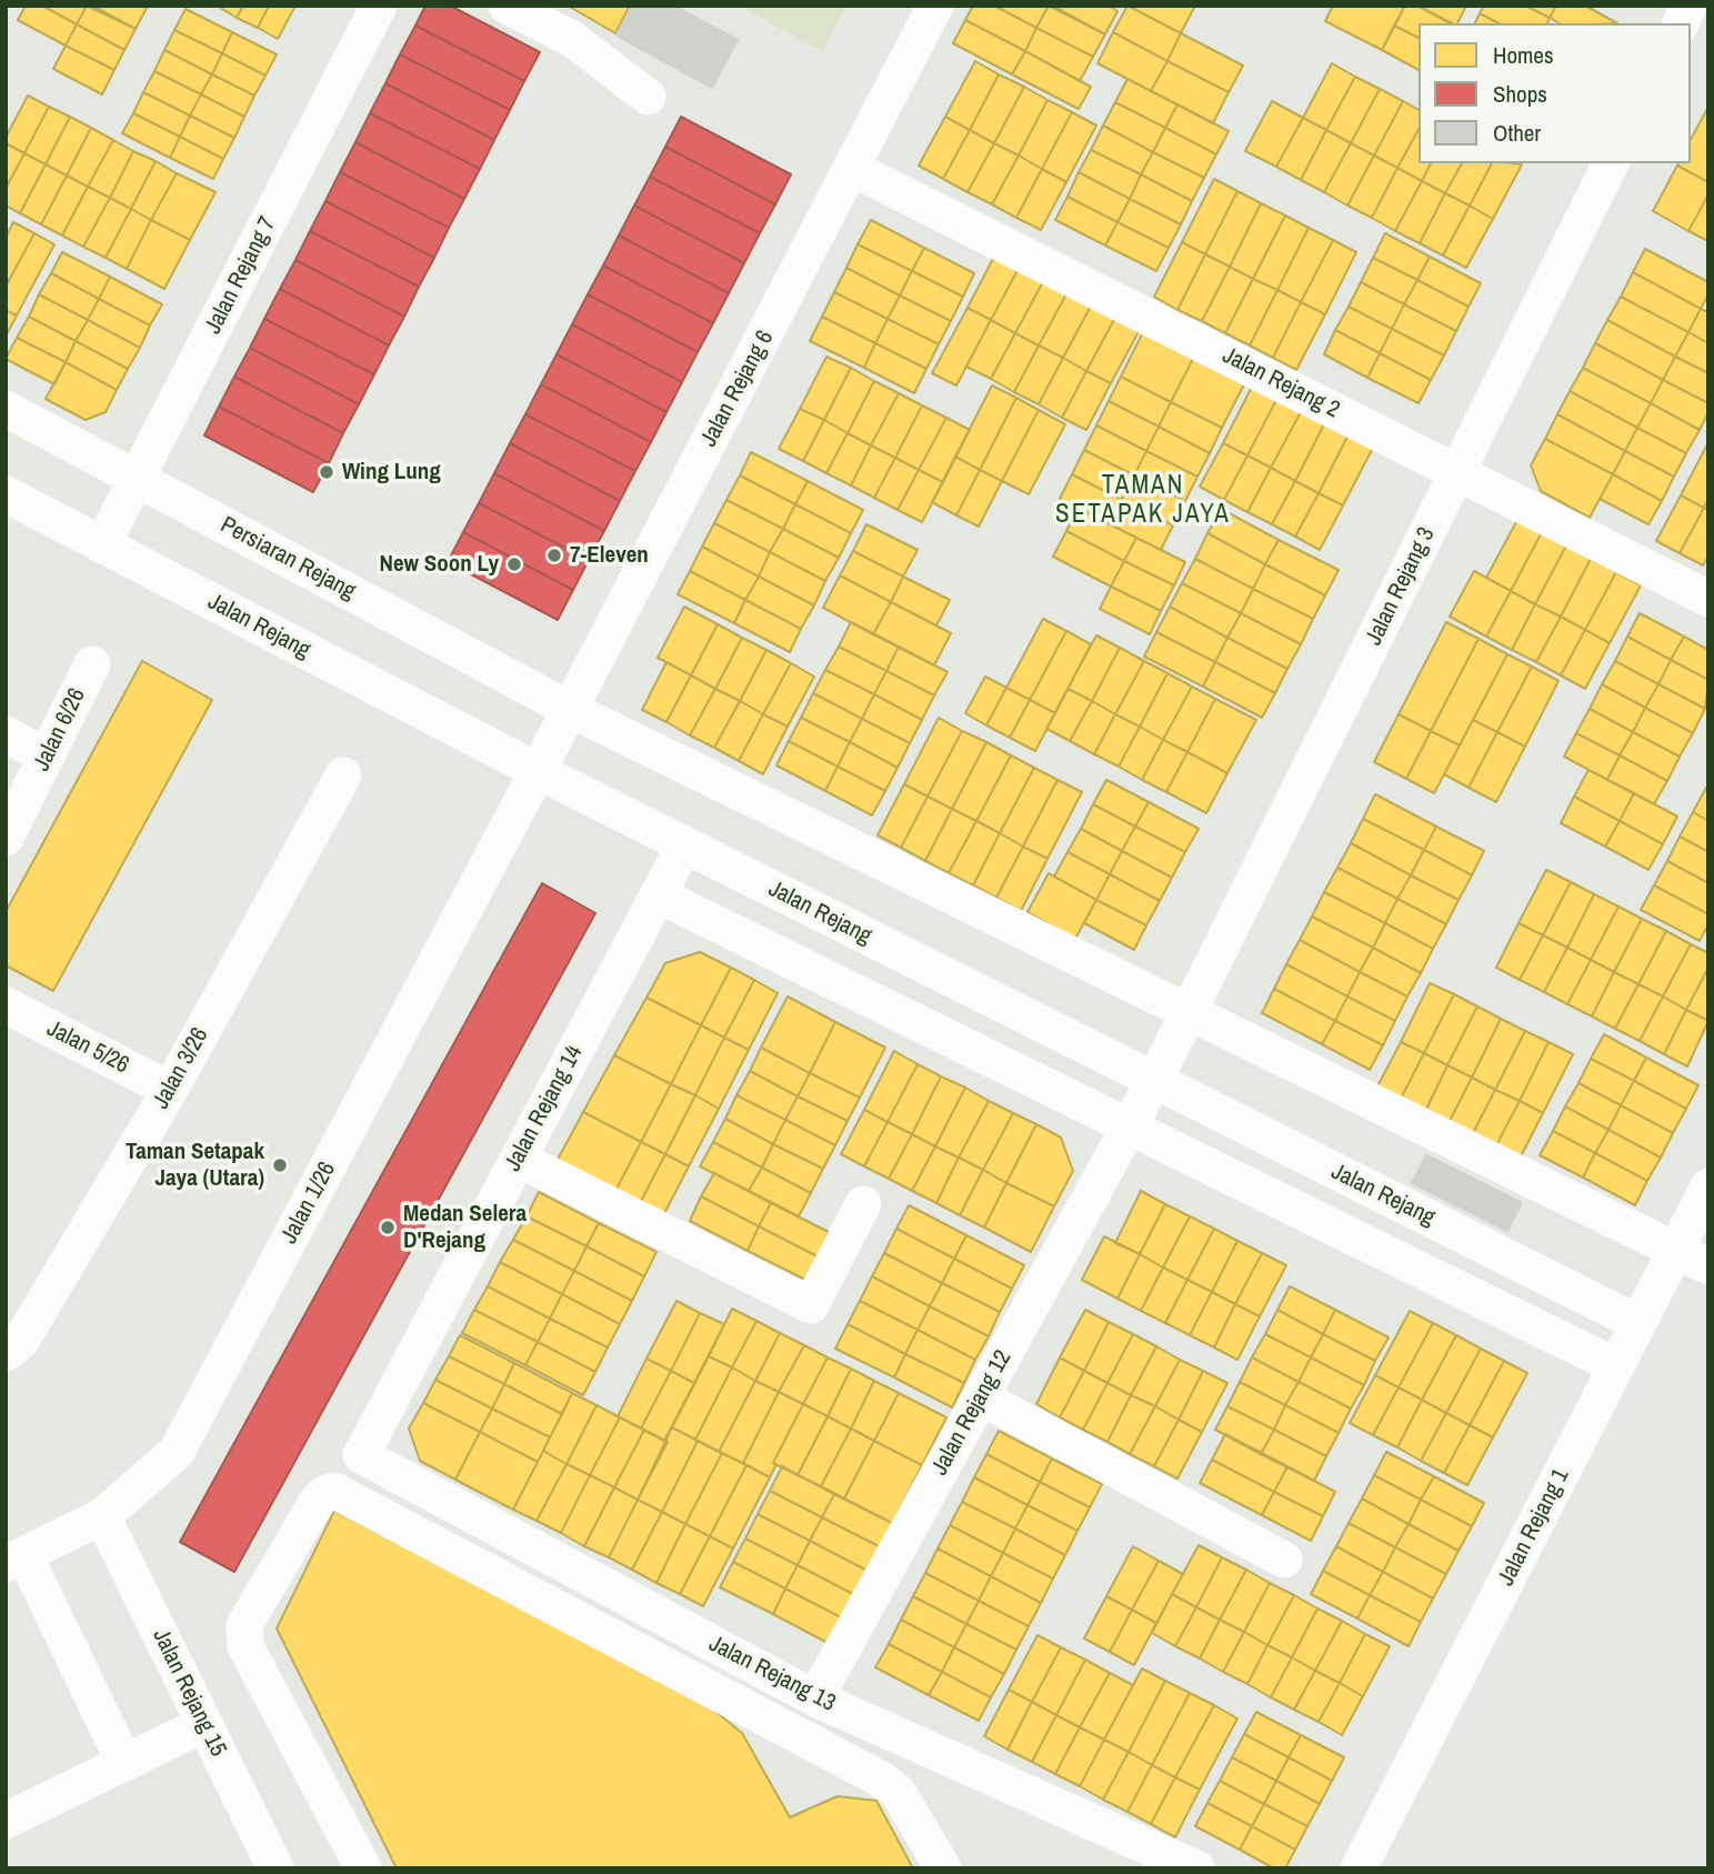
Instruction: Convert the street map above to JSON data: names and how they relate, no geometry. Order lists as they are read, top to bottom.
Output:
{
  "streets": {
    "street": [
      "Jalan Rejang 7",
      "Jalan Rejang 2",
      "Jalan Rejang 6",
      "Persiaran Rejang",
      "Jalan Rejang 3",
      "Jalan Rejang",
      "Jalan 6/26",
      "Jalan 5/26",
      "Jalan 3/26",
      "Jalan Rejang 14",
      "Jalan 1/26",
      "Jalan Rejang 12",
      "Jalan Rejang 1",
      "Jalan Rejang 13",
      "Jalan Rejang 15"
    ]
  },
  "crossings": [
    ["Jalan Rejang 7", "Persiaran Rejang"],
    ["Jalan Rejang 7", "Jalan Rejang"],
    ["Jalan Rejang 2", "Jalan Rejang 6"],
    ["Jalan Rejang 2", "Jalan Rejang 3"],
    ["Jalan Rejang 6", "Persiaran Rejang"],
    ["Jalan Rejang 6", "Jalan Rejang"],
    ["Jalan Rejang 6", "Jalan 1/26"],
    ["Persiaran Rejang", "Jalan Rejang 3"],
    ["Persiaran Rejang", "Jalan Rejang 1"],
    ["Jalan Rejang 3", "Jalan Rejang"],
    ["Jalan Rejang 3", "Jalan Rejang 12"],
    ["Jalan Rejang", "Jalan Rejang 14"],
    ["Jalan Rejang", "Jalan 1/26"],
    ["Jalan Rejang", "Jalan Rejang 12"],
    ["Jalan Rejang", "Jalan Rejang 1"],
    ["Jalan 5/26", "Jalan 3/26"],
    ["Jalan Rejang 14", "Jalan Rejang 13"],
    ["Jalan 1/26", "Jalan Rejang 15"],
    ["Jalan Rejang 12", "Jalan Rejang 13"]
  ],
  "districts": ["TAMAN SETAPAK JAYA"],
  "places": [
    "Wing Lung",
    "7-Eleven",
    "New Soon Ly",
    "Taman Setapak Jaya (Utara)",
    "Medan Selera D'Rejang"
  ],
  "legend": ["Homes", "Shops", "Other"]
}
